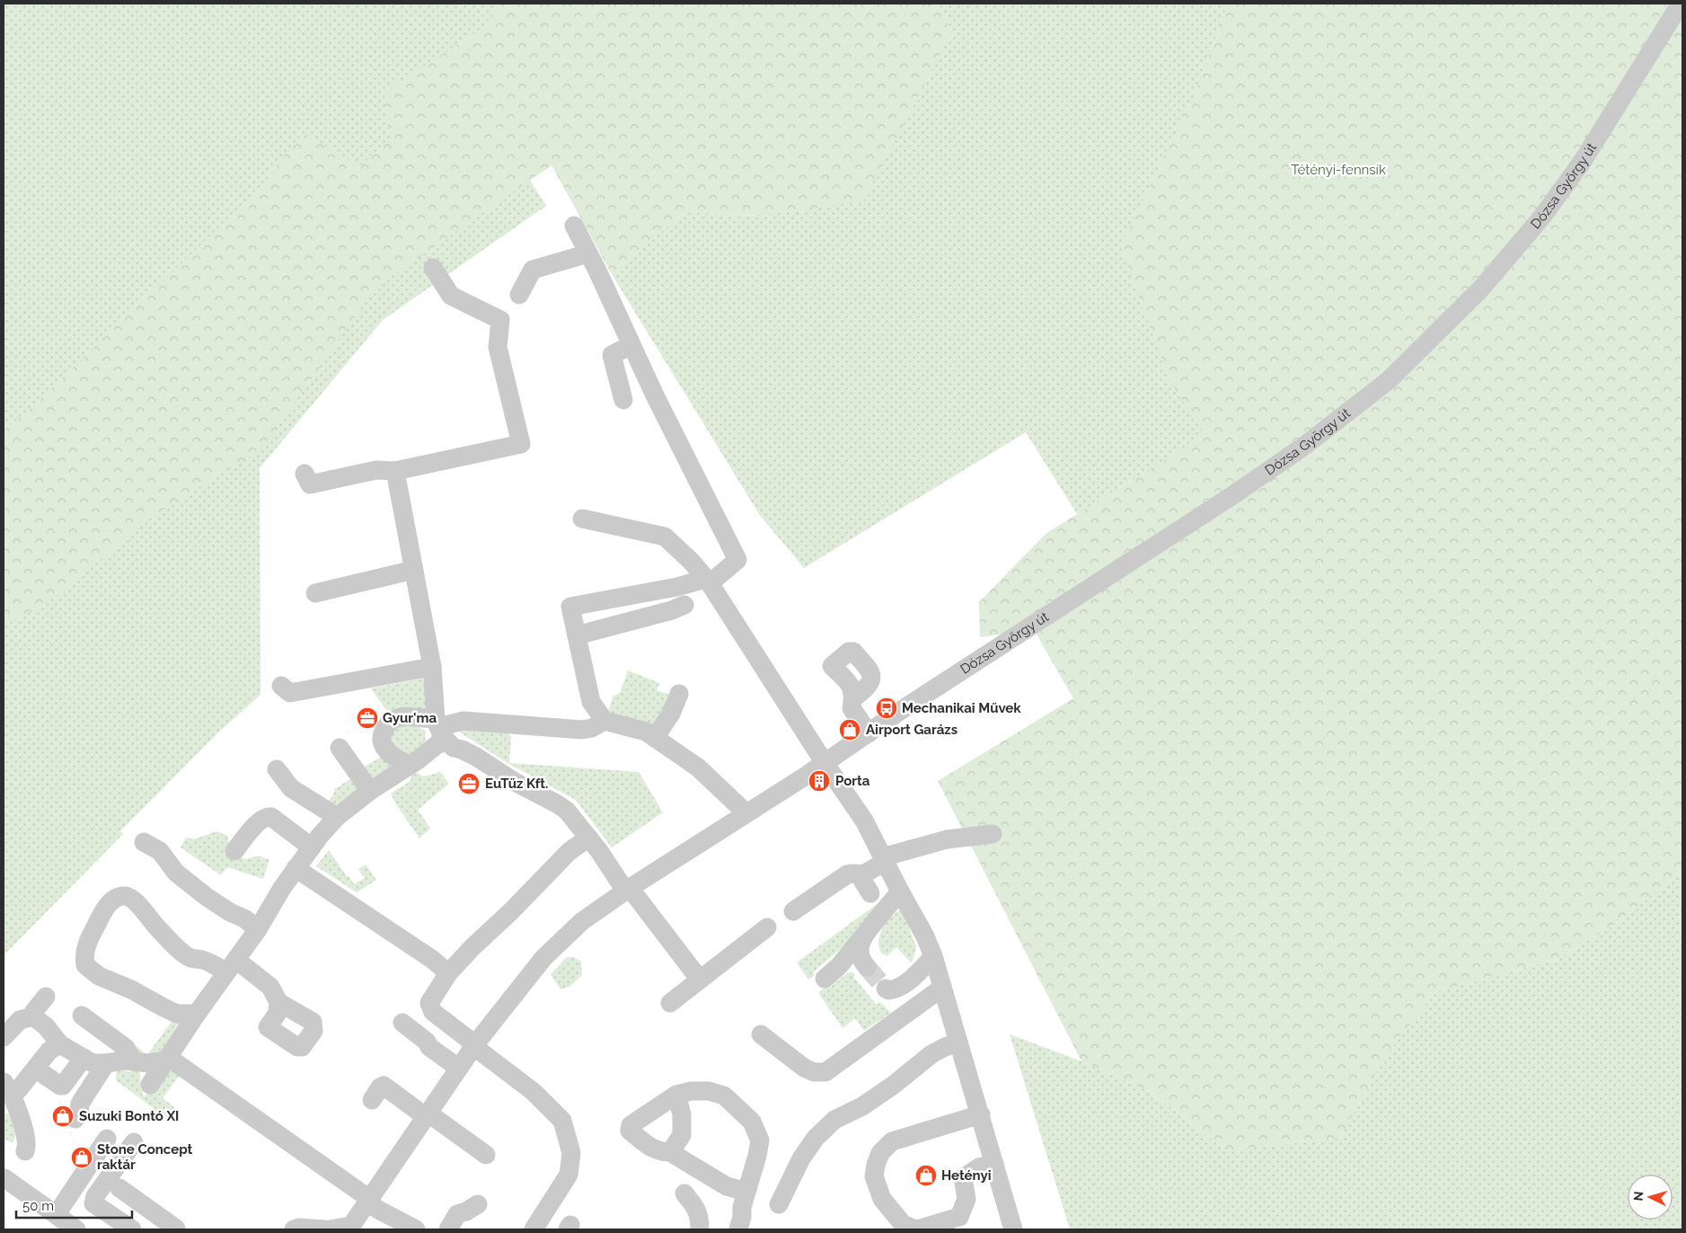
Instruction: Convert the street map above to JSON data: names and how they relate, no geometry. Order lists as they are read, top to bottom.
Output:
{
  "streets": {
    "street": ["Dózsa György út"]
  },
  "parks": ["Tétényi-fennsík"],
  "places": {
    "bus stop": ["Mechanikai Művek"],
    "office": ["Gyur'ma", "EuTűz Kft."],
    "shop": [
      "Airport Garázs",
      "Suzuki Bontó XI",
      "Stone Concept raktár",
      "Hetényi"
    ],
    "building": ["Porta"]
  },
  "scale_bar": "50 m",
  "north": "left"
}
